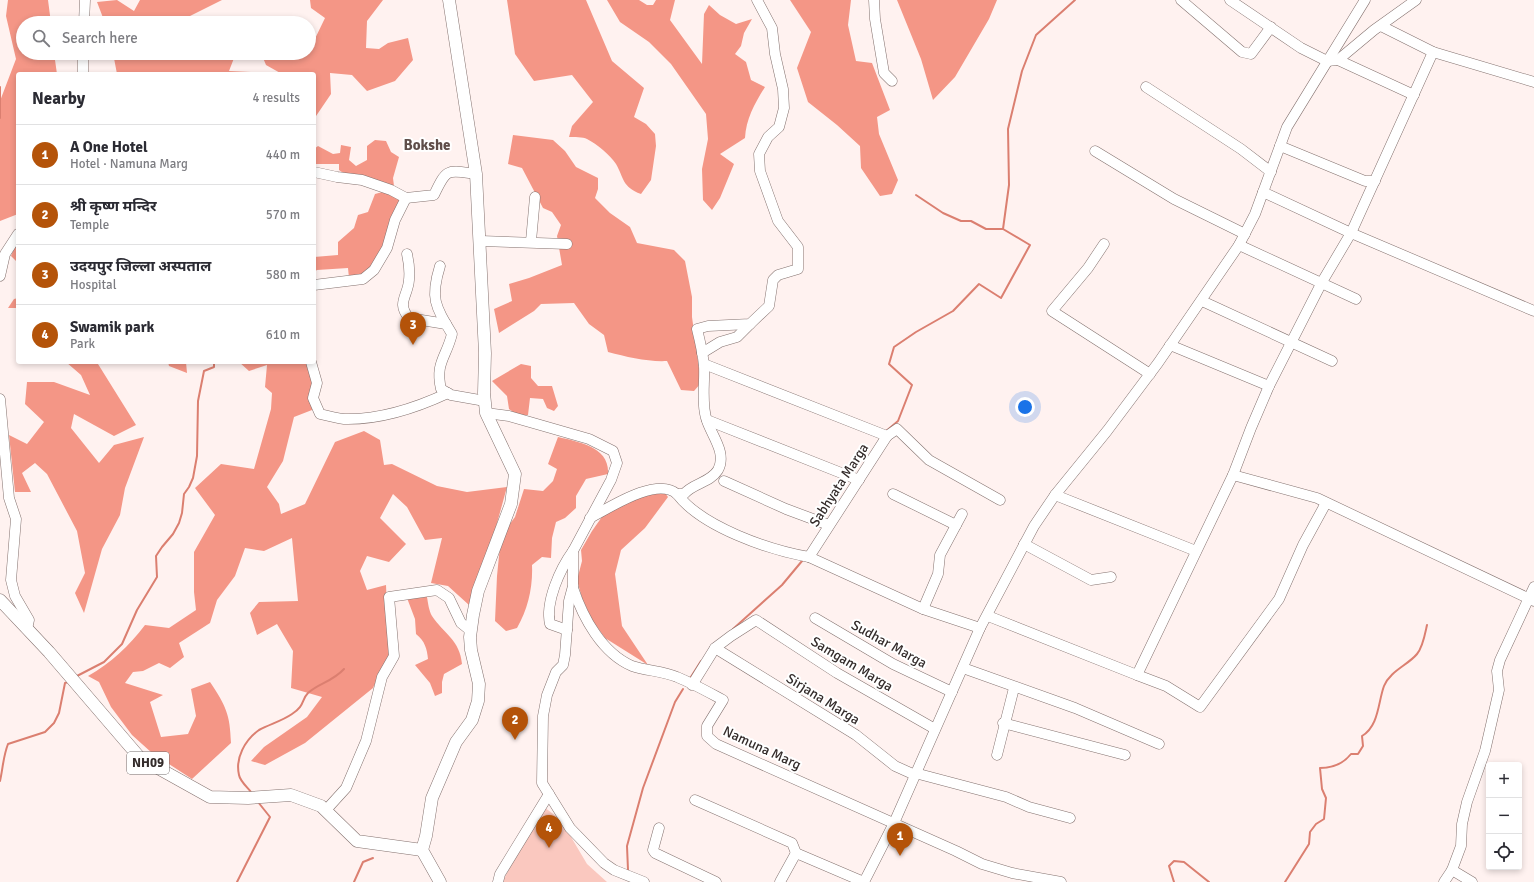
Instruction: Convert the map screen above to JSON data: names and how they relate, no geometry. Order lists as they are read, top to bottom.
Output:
{
  "streets": {
    "main road": ["NH09"],
    "street": [
      "Sabhyata Marga",
      "Sudhar Marga",
      "Samgam Marga",
      "Sirjana Marga",
      "Namuna Marg"
    ]
  },
  "crossings": [
    ["Samgam Marga", "Sirjana Marga"]
  ],
  "districts": ["Bokshe"],
  "page": {
    "search": "Search here",
    "heading": ["Nearby", "4 results"],
    "list": [
      {
        "mark": "1",
        "name": "A One Hotel",
        "note": "Hotel · Namuna Marg",
        "value": "440 m"
      },
      {
        "mark": "2",
        "name": "श्री कृष्ण मन्दिर",
        "note": "Temple",
        "value": "570 m"
      },
      {
        "mark": "3",
        "name": "उदयपुर जिल्ला अस्पताल",
        "note": "Hospital",
        "value": "580 m"
      },
      {
        "mark": "4",
        "name": "Swamik park",
        "note": "Park",
        "value": "610 m"
      }
    ],
    "pins": [
      "3",
      "2",
      "4",
      "1"
    ],
    "map_buttons": ["+", "−"]
  }
}
